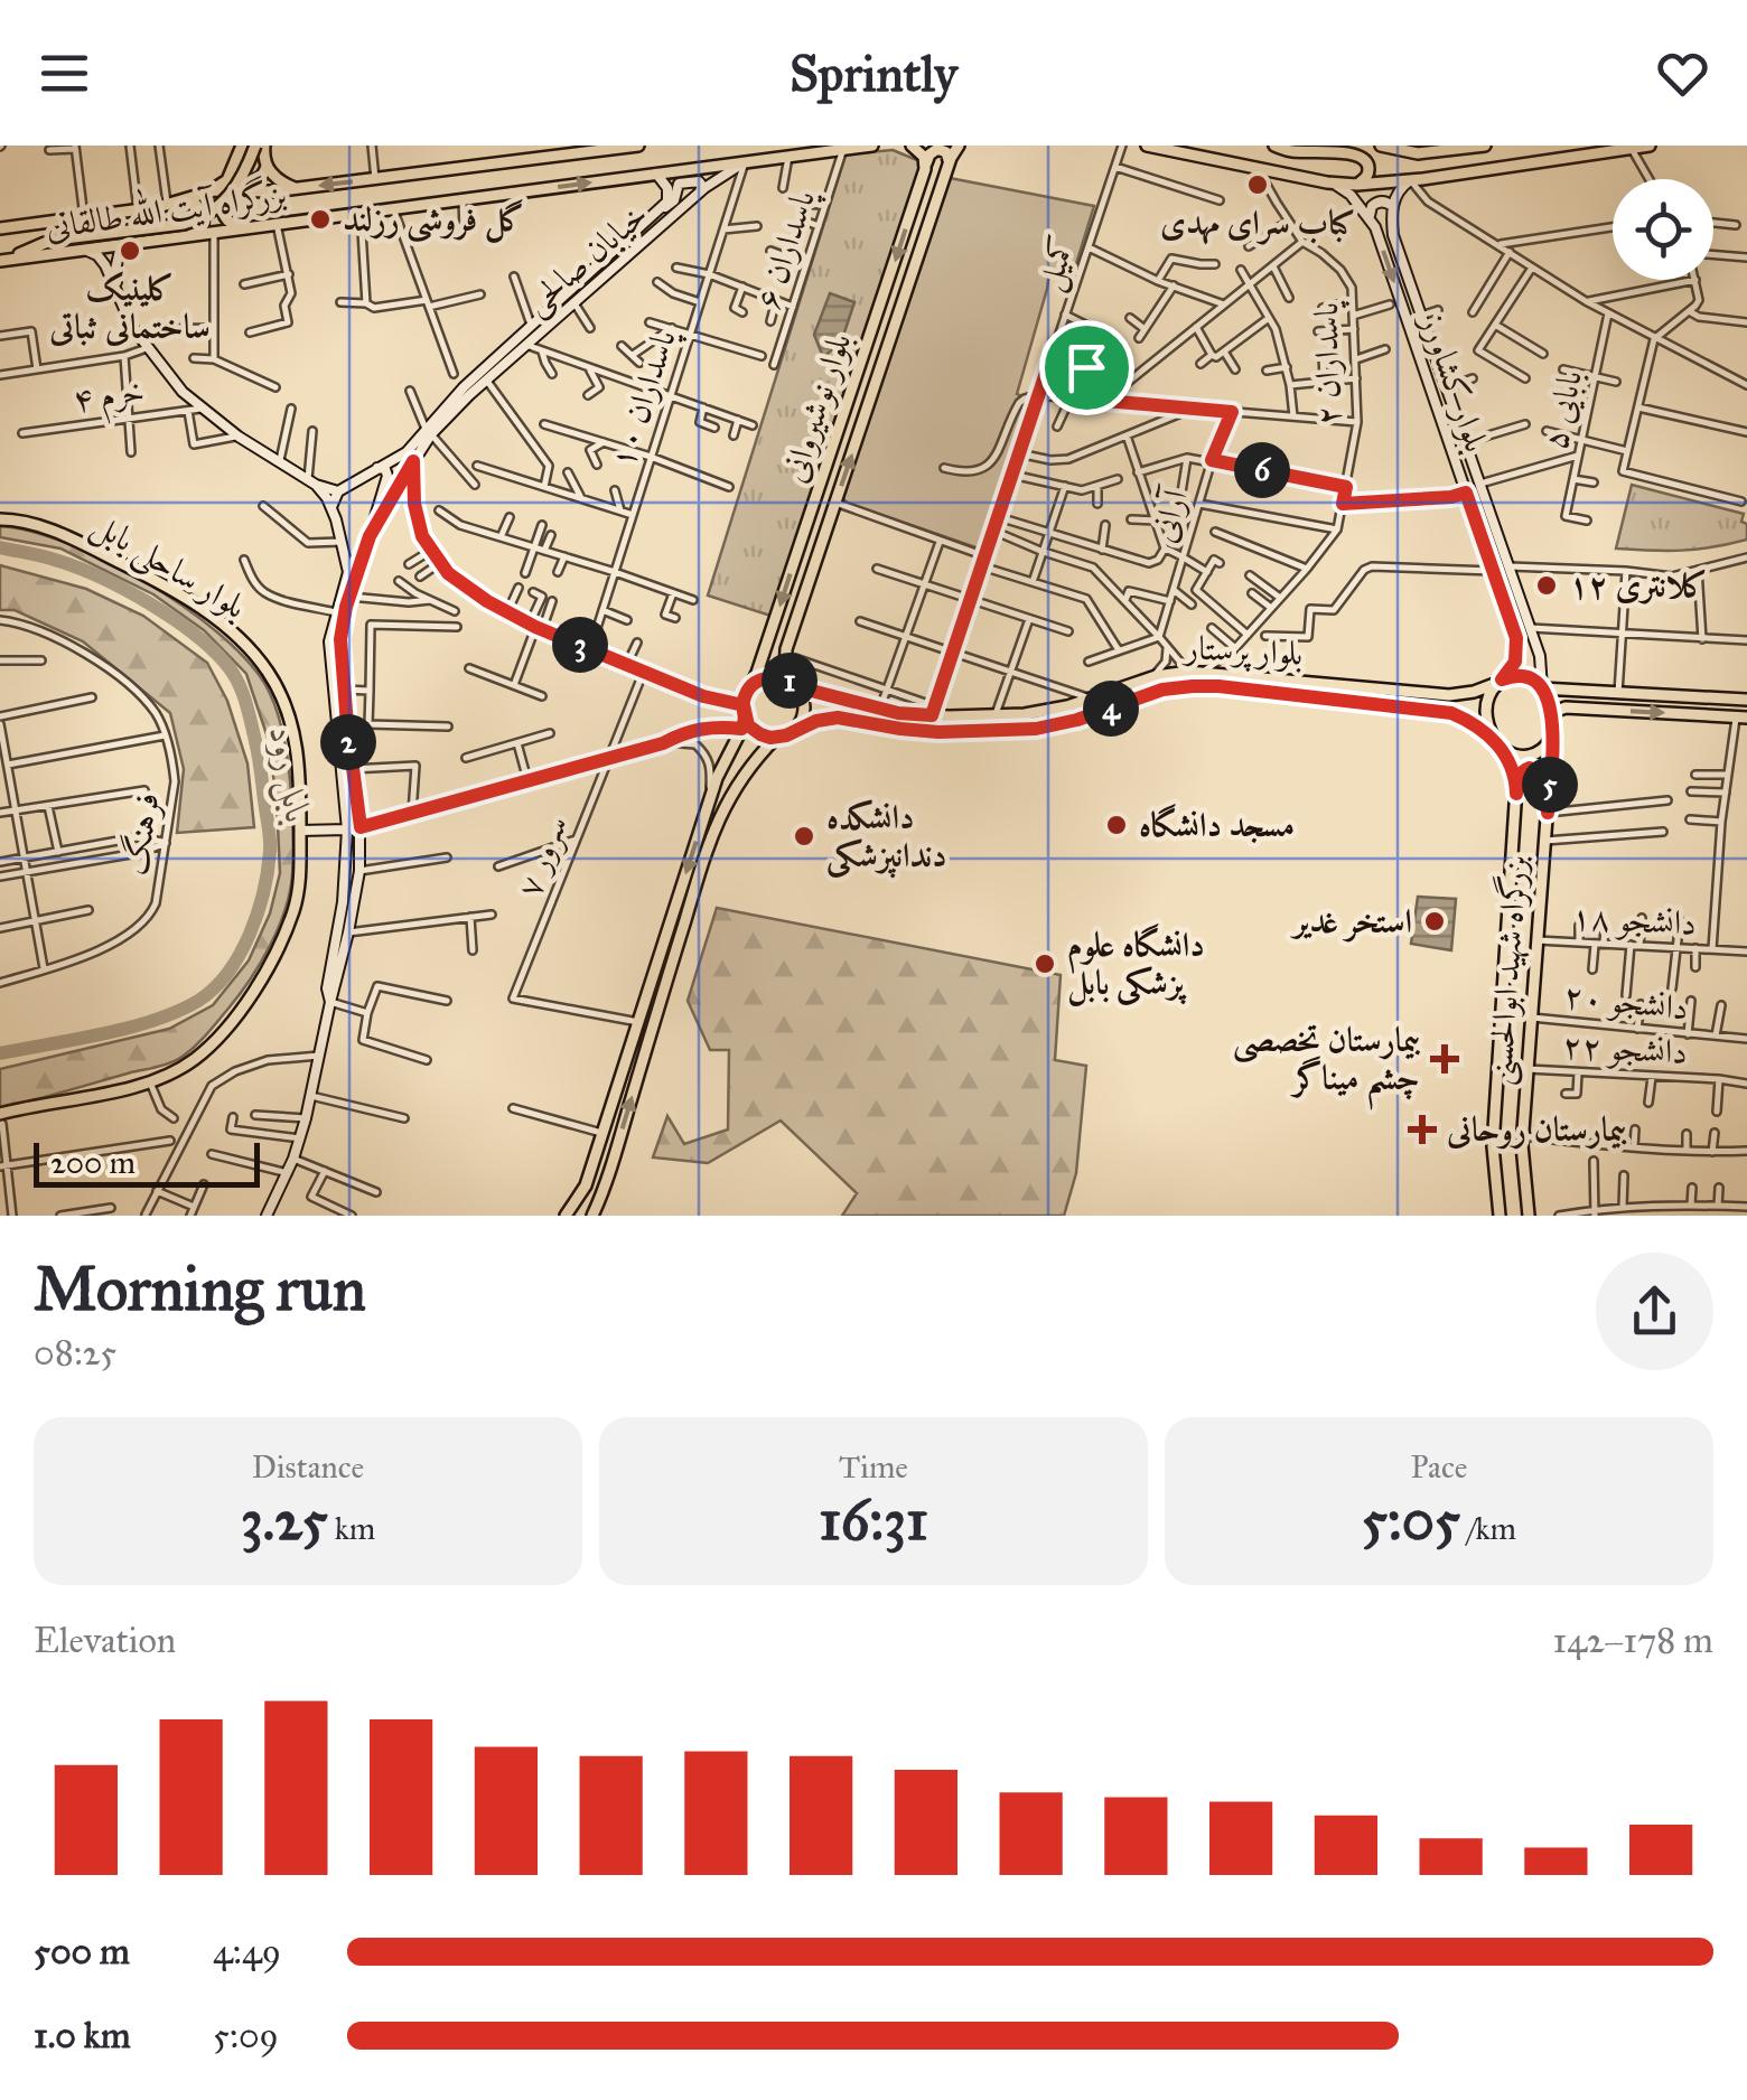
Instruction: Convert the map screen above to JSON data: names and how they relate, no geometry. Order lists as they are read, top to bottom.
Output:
{
  "streets": {
    "main road": [
      "بزرگراه آیت الله طالقانی",
      "خیابان صالحی",
      "بلوار کشاورز",
      "بلوار نوشیروانی",
      "بلوار ساحلی بابل",
      "بلوار پرستار",
      "بزرگراه شهید ابوالحسنی"
    ],
    "street": [
      "پاسداران ۶",
      "کمیل",
      "پاسداران ۲",
      "خرم ۴",
      "پاسداران ١٠",
      "بابایی ۵",
      "آرانی",
      "فرهنگ",
      "سرور ۷",
      "دانشجو ۱۸",
      "دانشجو ۲۰",
      "دانشجو ۲۲"
    ]
  },
  "crossings": [
    ["بزرگراه آیت الله طالقانی", "پاسداران ۶"],
    ["بزرگراه آیت الله طالقانی", "خیابان صالحی"],
    ["بزرگراه آیت الله طالقانی", "پاسداران ١٠"],
    ["خیابان صالحی", "پاسداران ١٠"],
    ["کمیل", "بلوار پرستار"],
    ["پاسداران ۲", "بلوار پرستار"],
    ["بلوار کشاورز", "بلوار پرستار"],
    ["بلوار کشاورز", "بزرگراه شهید ابوالحسنی"],
    ["بلوار نوشیروانی", "بلوار پرستار"],
    ["بلوار پرستار", "بزرگراه شهید ابوالحسنی"],
    ["دانشجو ۱۸", "بزرگراه شهید ابوالحسنی"],
    ["بزرگراه شهید ابوالحسنی", "دانشجو ۲۰"],
    ["بزرگراه شهید ابوالحسنی", "دانشجو ۲۲"]
  ],
  "water": ["بابل رود"],
  "places": {
    "other": [
      "کباب سرای مهدی",
      "گل فروشی رزلند",
      "کلینیک ساختمانی ثباتی",
      "کلانتری ۱۲",
      "مسجد دانشگاه",
      "دانشکده دندانپزشکی",
      "استخر غدیر",
      "دانشگاه علوم پزشکی بابل"
    ],
    "health": ["بیمارستان تخصصی چشم میناگر", "بیمارستان روحانی"]
  },
  "scale_bar": "200 m",
  "page": {
    "header": "Sprintly",
    "pins": [
      "6",
      "3",
      "1",
      "4",
      "2",
      "5"
    ],
    "scale": "200 m",
    "heading": ["Morning run", "08:25"],
    "stats": [
      ["Distance", "3.25 km"],
      ["Time", "16:31"],
      ["Pace", "5:05 /km"]
    ],
    "chart": ["Elevation", "142–178 m"],
    "list": [
      {
        "name": "500 m",
        "note": "4:49"
      },
      {
        "name": "1.0 km",
        "note": "5:09"
      }
    ]
  }
}
